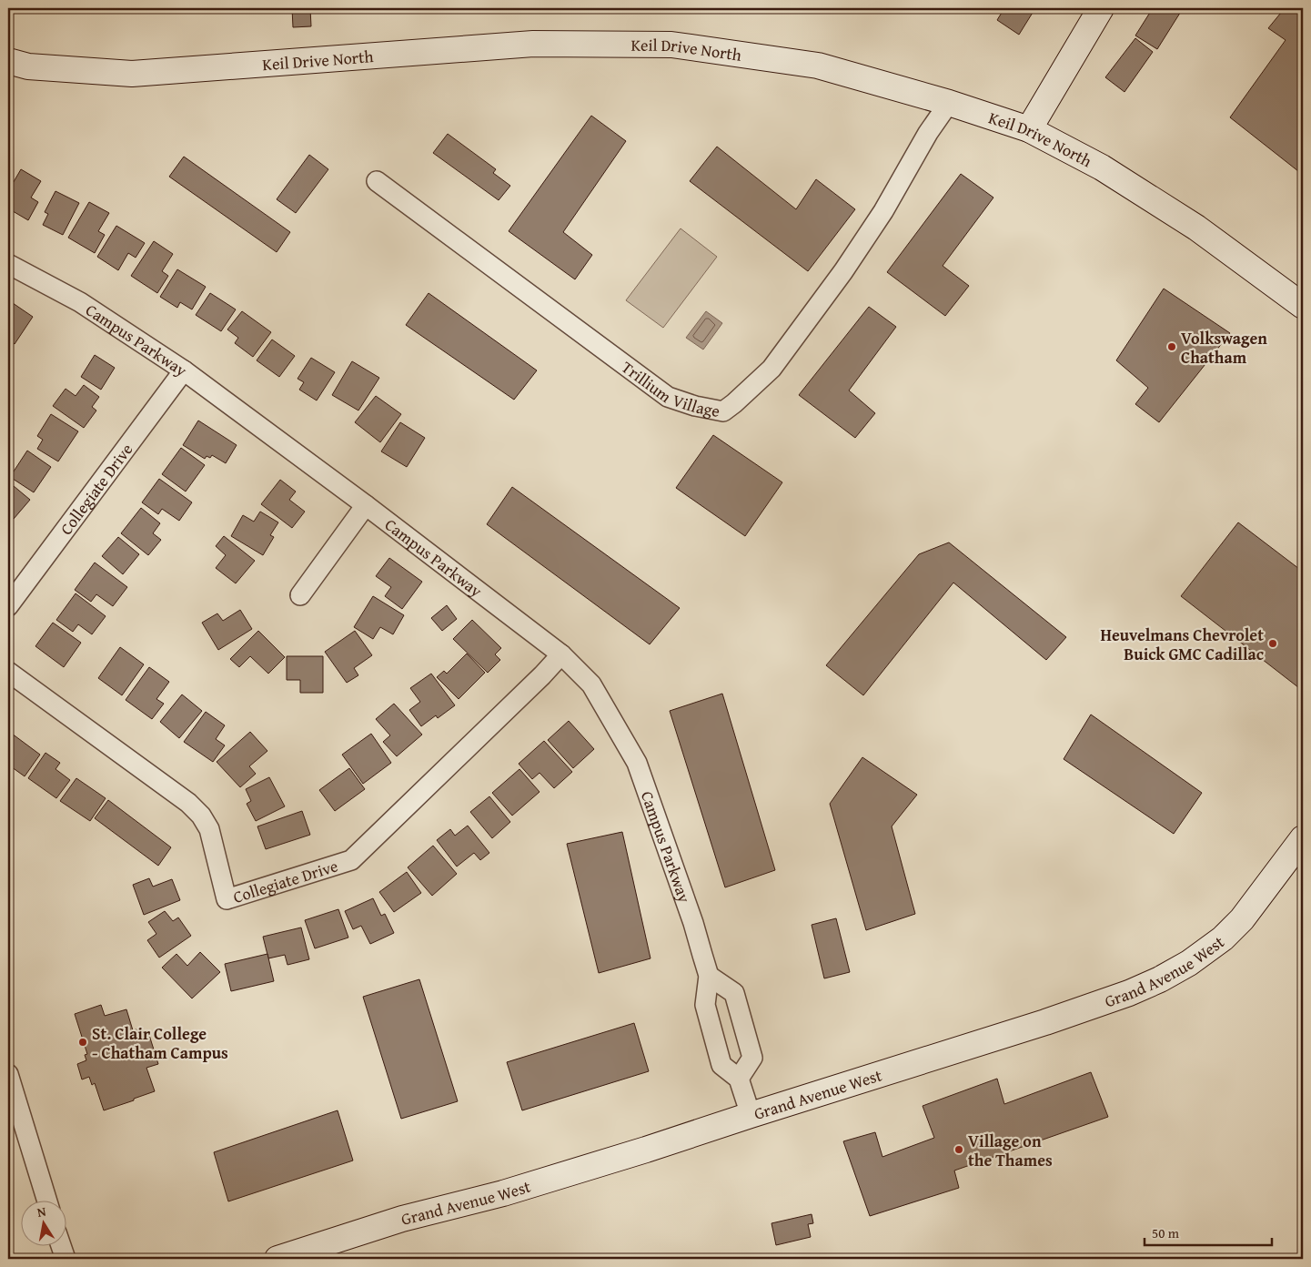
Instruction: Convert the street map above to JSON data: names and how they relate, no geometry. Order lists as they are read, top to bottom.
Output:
{
  "streets": {
    "street": [
      "Keil Drive North",
      "Campus Parkway",
      "Trillium Village",
      "Collegiate Drive",
      "Grand Avenue West"
    ]
  },
  "crossings": [
    ["Keil Drive North", "Trillium Village"],
    ["Campus Parkway", "Collegiate Drive"]
  ],
  "places": [
    "Volkswagen Chatham",
    "Heuvelmans Chevrolet Buick GMC Cadillac",
    "St. Clair College - Chatham Campus",
    "Village on the Thames"
  ],
  "scale_bar": "50 m",
  "north": "top"
}
